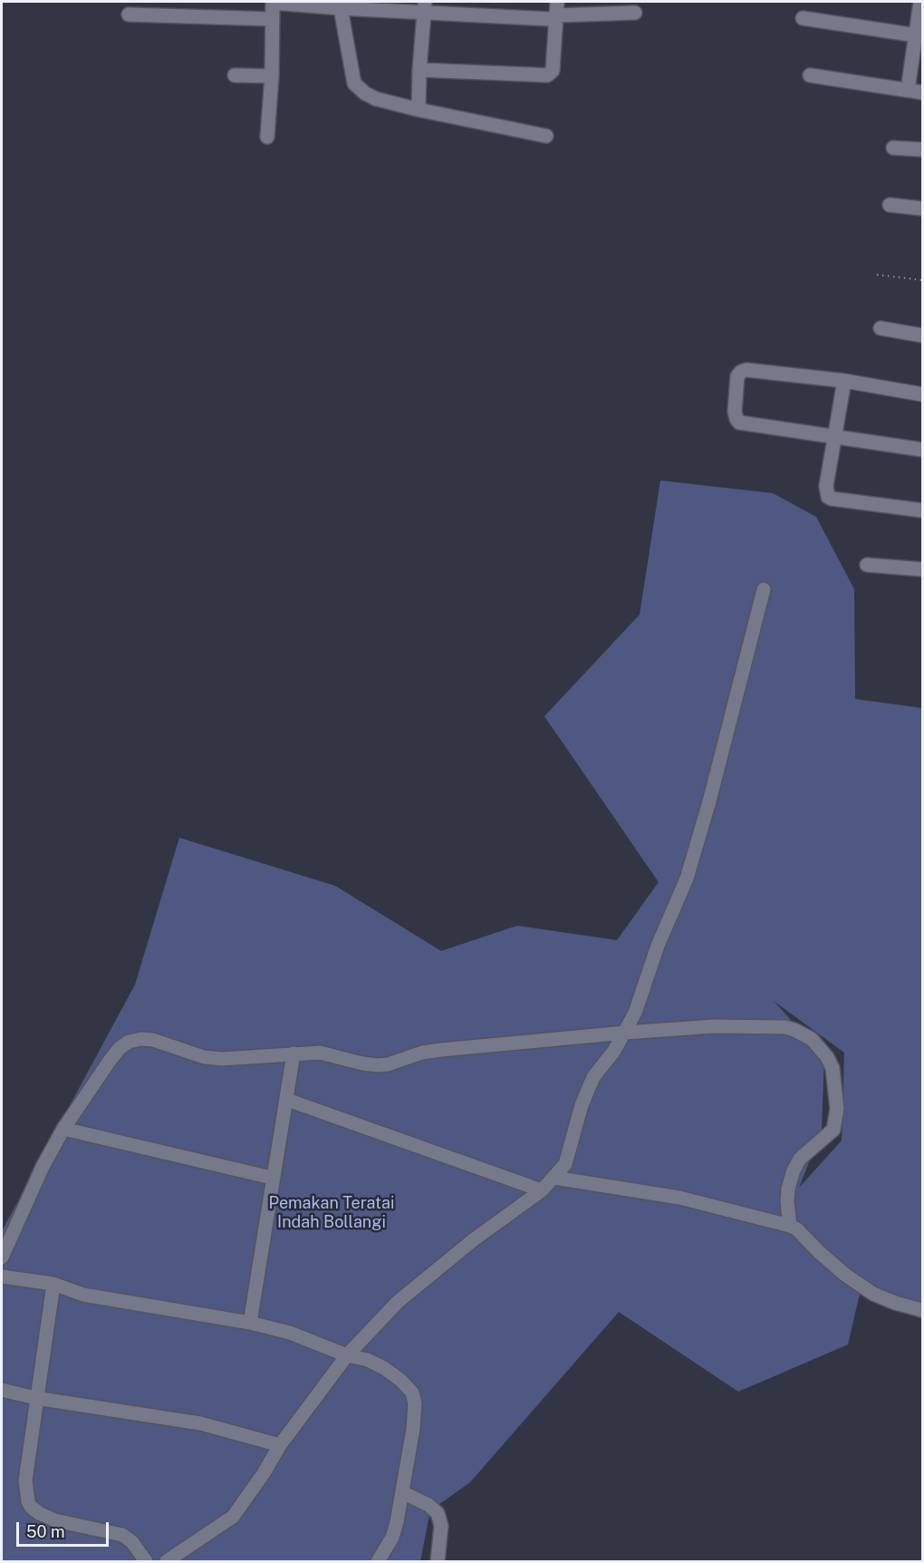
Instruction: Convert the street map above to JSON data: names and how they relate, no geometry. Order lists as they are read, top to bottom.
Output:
{
  "parks": ["Pemakan Teratai Indah Bollangi"],
  "scale_bar": "50 m"
}
